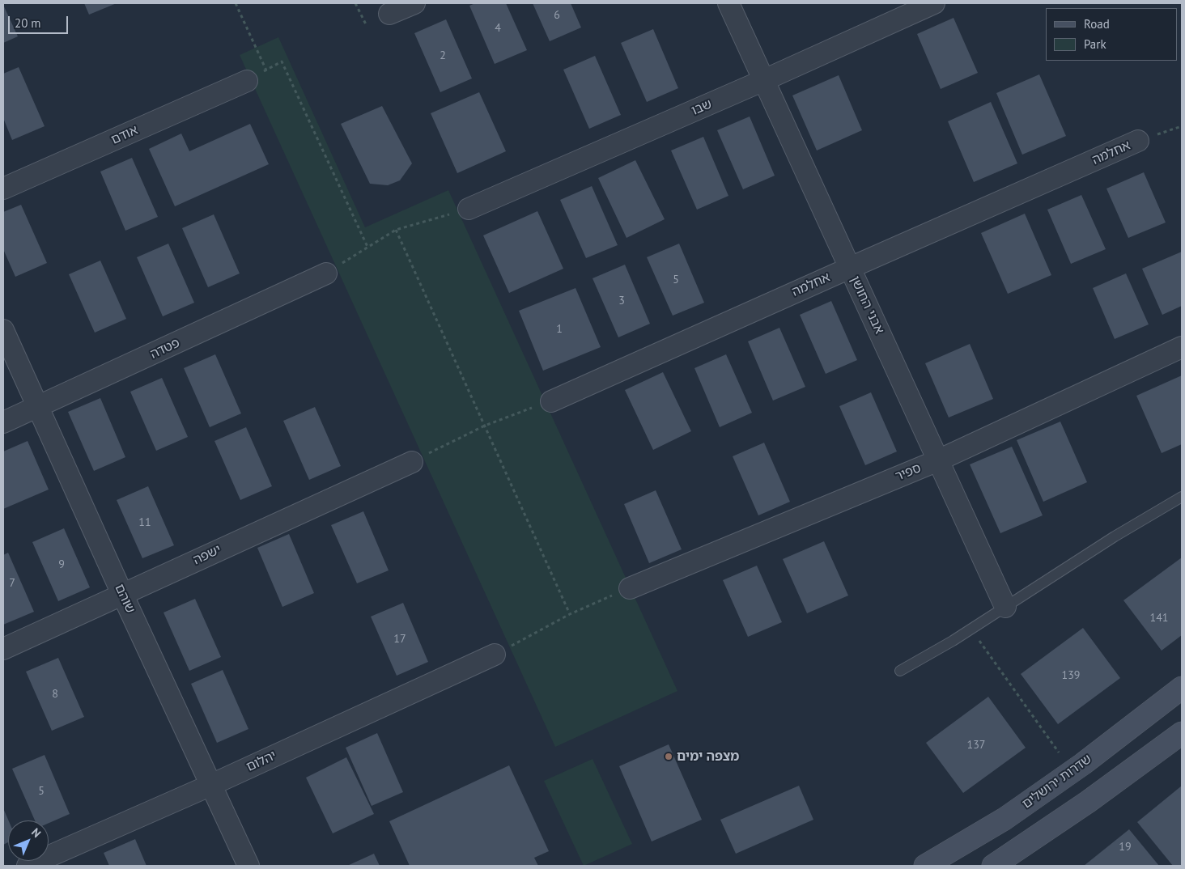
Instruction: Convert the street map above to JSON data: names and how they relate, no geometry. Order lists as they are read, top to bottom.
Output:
{
  "streets": {
    "main road": ["שדרות ירושלים"],
    "street": [
      "שבו",
      "אודם",
      "אחלמה",
      "אבני החושן",
      "פטדה",
      "ספיר",
      "ישפה",
      "שוהם",
      "יהלום"
    ]
  },
  "crossings": [
    ["שבו", "אבני החושן"],
    ["אחלמה", "אבני החושן"],
    ["אבני החושן", "ספיר"],
    ["פטדה", "שוהם"],
    ["ישפה", "שוהם"],
    ["שוהם", "יהלום"]
  ],
  "places": ["מצפה ימים"],
  "house_numbers": [
    "6",
    "4",
    "2",
    "5",
    "3",
    "1",
    "11",
    "9",
    "7",
    "141",
    "17",
    "139",
    "8",
    "137",
    "5",
    "19"
  ],
  "legend": ["Road", "Park"],
  "scale_bar": "20 m",
  "north": "top right"
}
